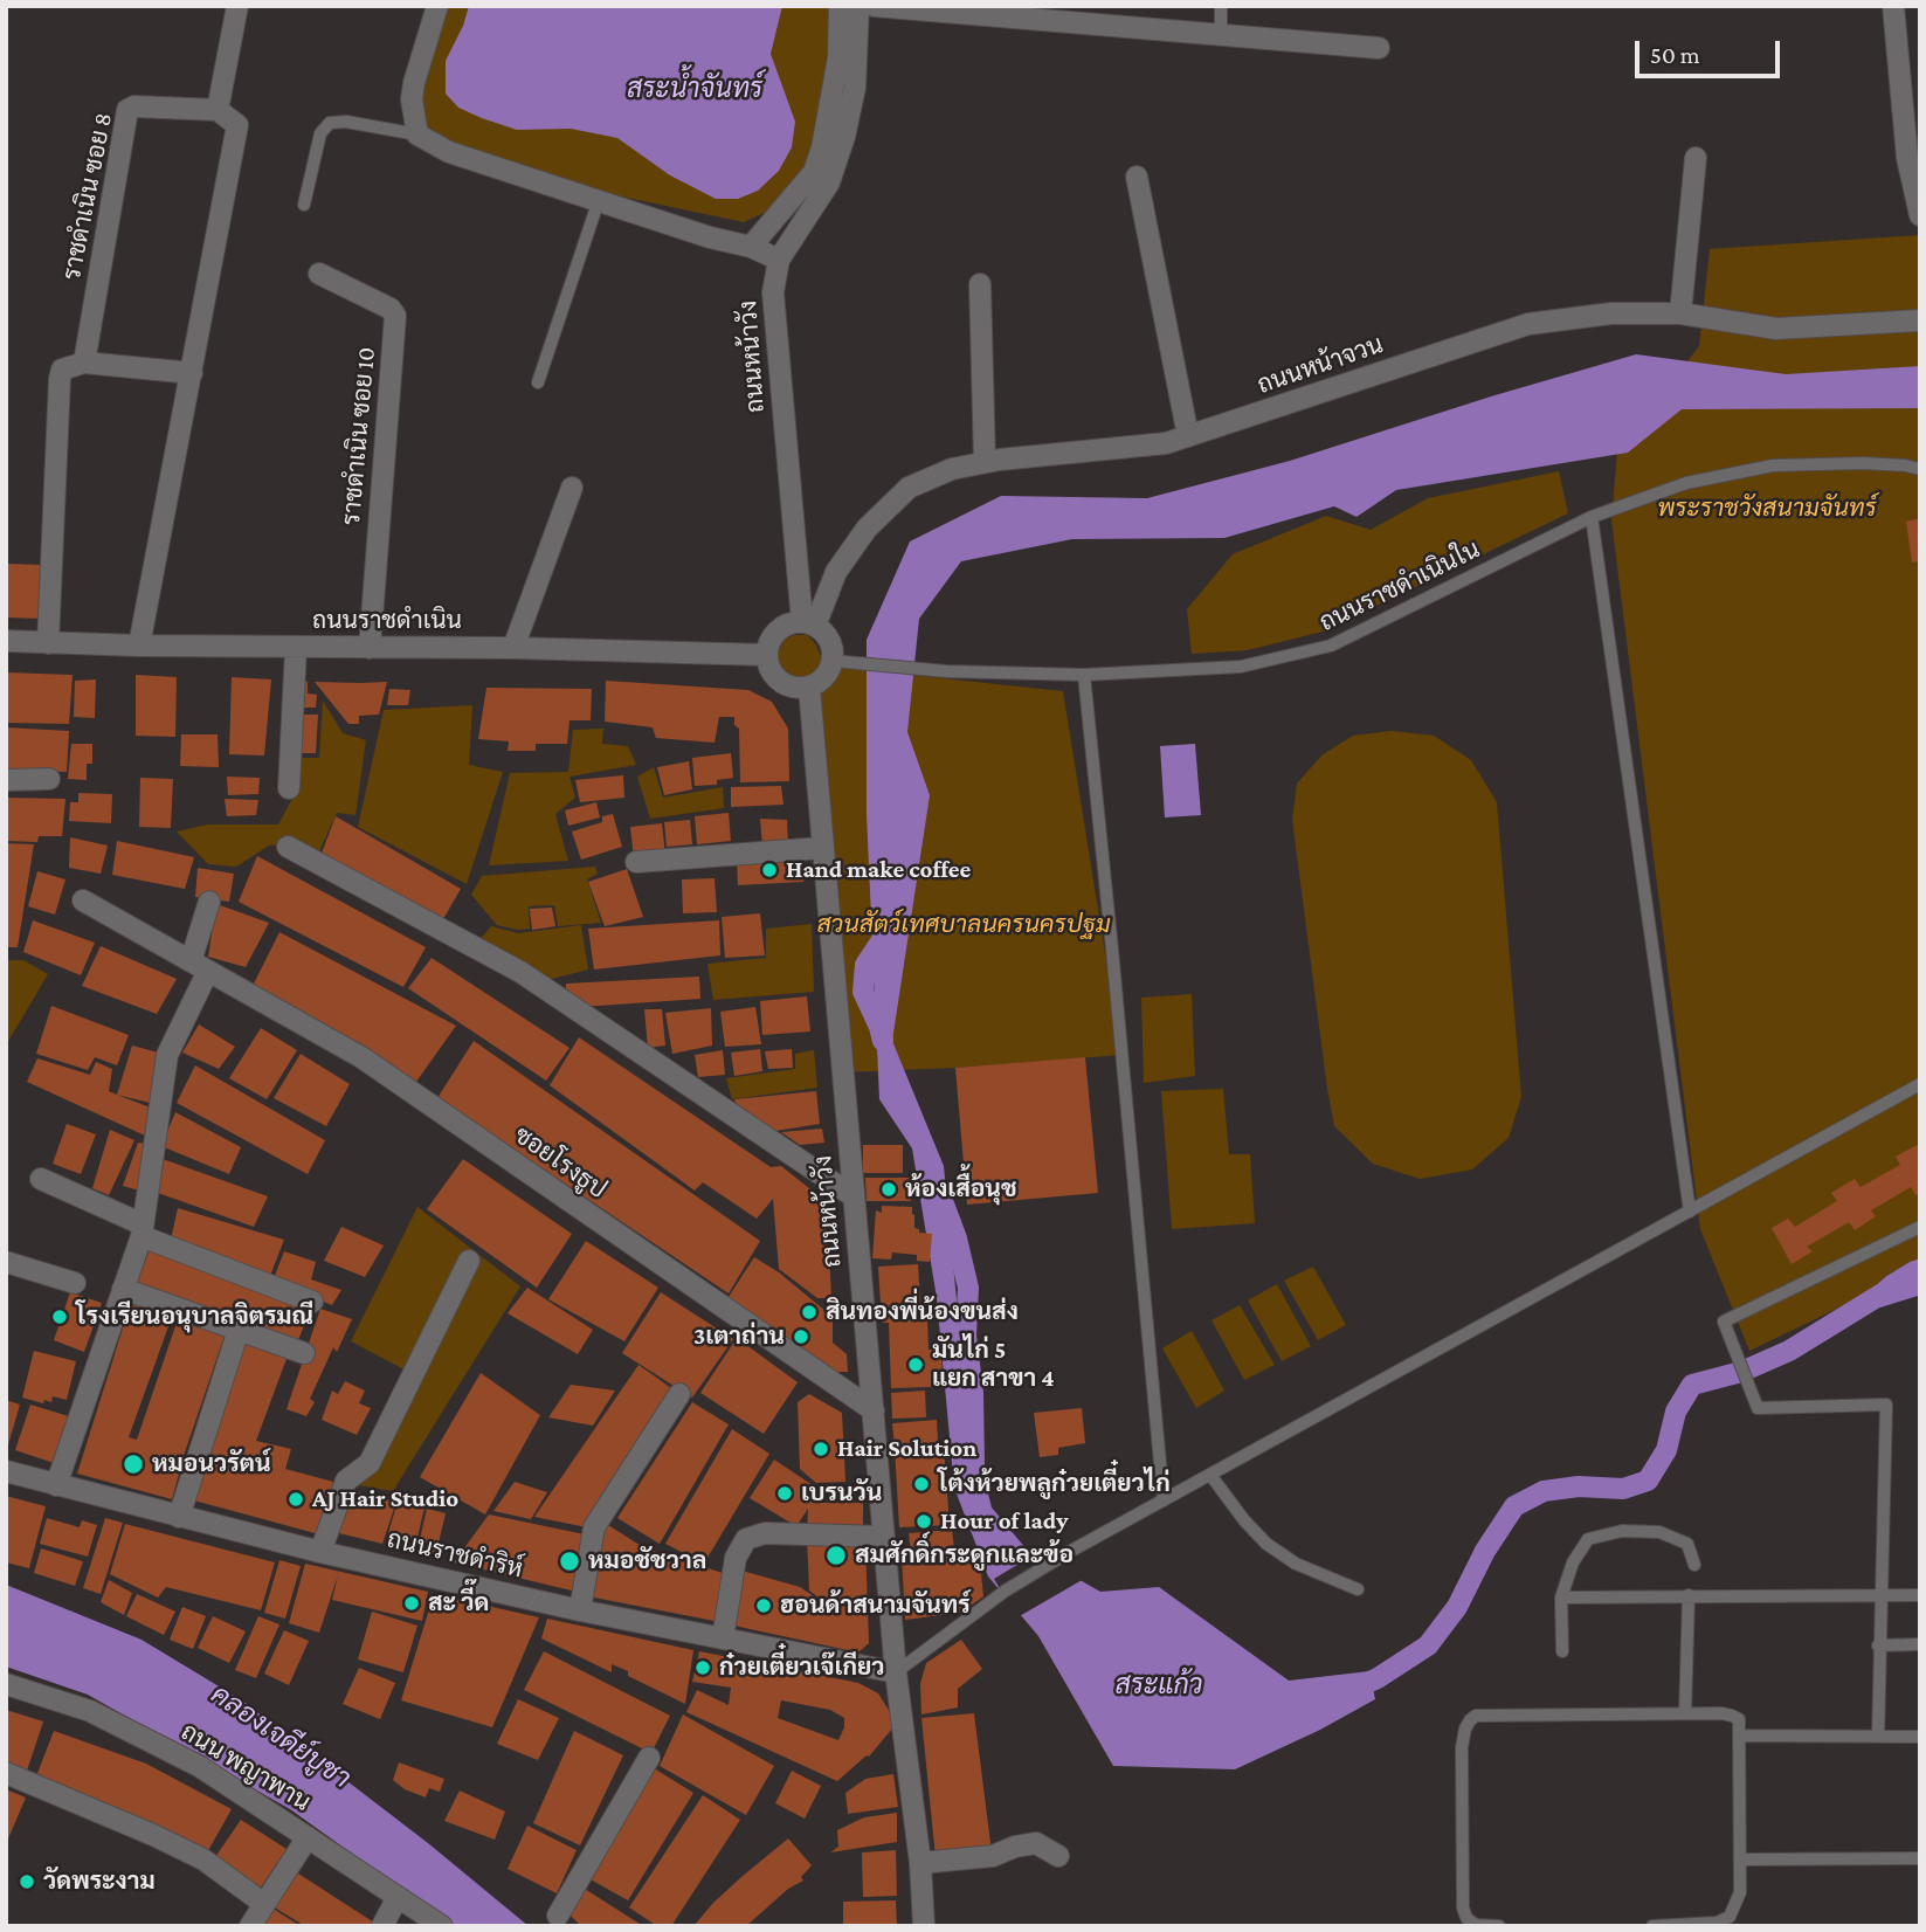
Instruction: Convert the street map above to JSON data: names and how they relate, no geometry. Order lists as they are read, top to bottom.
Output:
{
  "streets": {
    "street": [
      "ราชดำเนิน ซอย 8",
      "ถนนหน้าวัง",
      "ถนนหน้าจวน",
      "ราชดำเนิน ซอย 10",
      "ถนนราชดำเนิน",
      "ซอยโรงธูป",
      "ถนนราชดำริห์",
      "ถนน พญาพาน"
    ],
    "lane": ["ถนนราชดำเนินใน"]
  },
  "crossings": [
    ["ถนนหน้าวัง", "ถนนหน้าจวน"],
    ["ถนนหน้าวัง", "ถนนราชดำเนินใน"],
    ["ถนนหน้าวัง", "ถนนราชดำเนิน"],
    ["ถนนหน้าวัง", "ซอยโรงธูป"],
    ["ถนนหน้าวัง", "ถนนราชดำริห์"],
    ["ถนนหน้าจวน", "ถนนราชดำเนินใน"],
    ["ถนนหน้าจวน", "ถนนราชดำเนิน"],
    ["ราชดำเนิน ซอย 10", "ถนนราชดำเนิน"],
    ["ถนนราชดำเนินใน", "ถนนราชดำเนิน"]
  ],
  "water": ["สระน้ำจันทร์", "สระแก้ว", "คลองเจดีย์บูชา"],
  "parks": ["พระราชวังสนามจันทร์", "สวนสัตว์เทศบาลนครนครปฐม"],
  "places": [
    "Hand make coffee",
    "ห้องเสื้อนุช",
    "สินทองพี่น้องขนส่ง",
    "โรงเรียนอนุบาลจิตรมณี",
    "3เตาถ่าน",
    "มันไก่ 5 แยก สาขา 4",
    "Hair Solution",
    "หมอนวรัตน์",
    "โต้งห้วยพลูก๋วยเตี๋ยวไก่",
    "เบรนวัน",
    "AJ Hair Studio",
    "Hour of lady",
    "สมศักดิ์กระดูกและข้อ",
    "หมอชัชวาล",
    "สะ วี๊ด",
    "ฮอนด้าสนามจันทร์",
    "ก๋วยเตี๋ยวเจ๊เกียว",
    "วัดพระงาม"
  ],
  "scale_bar": "50 m"
}
